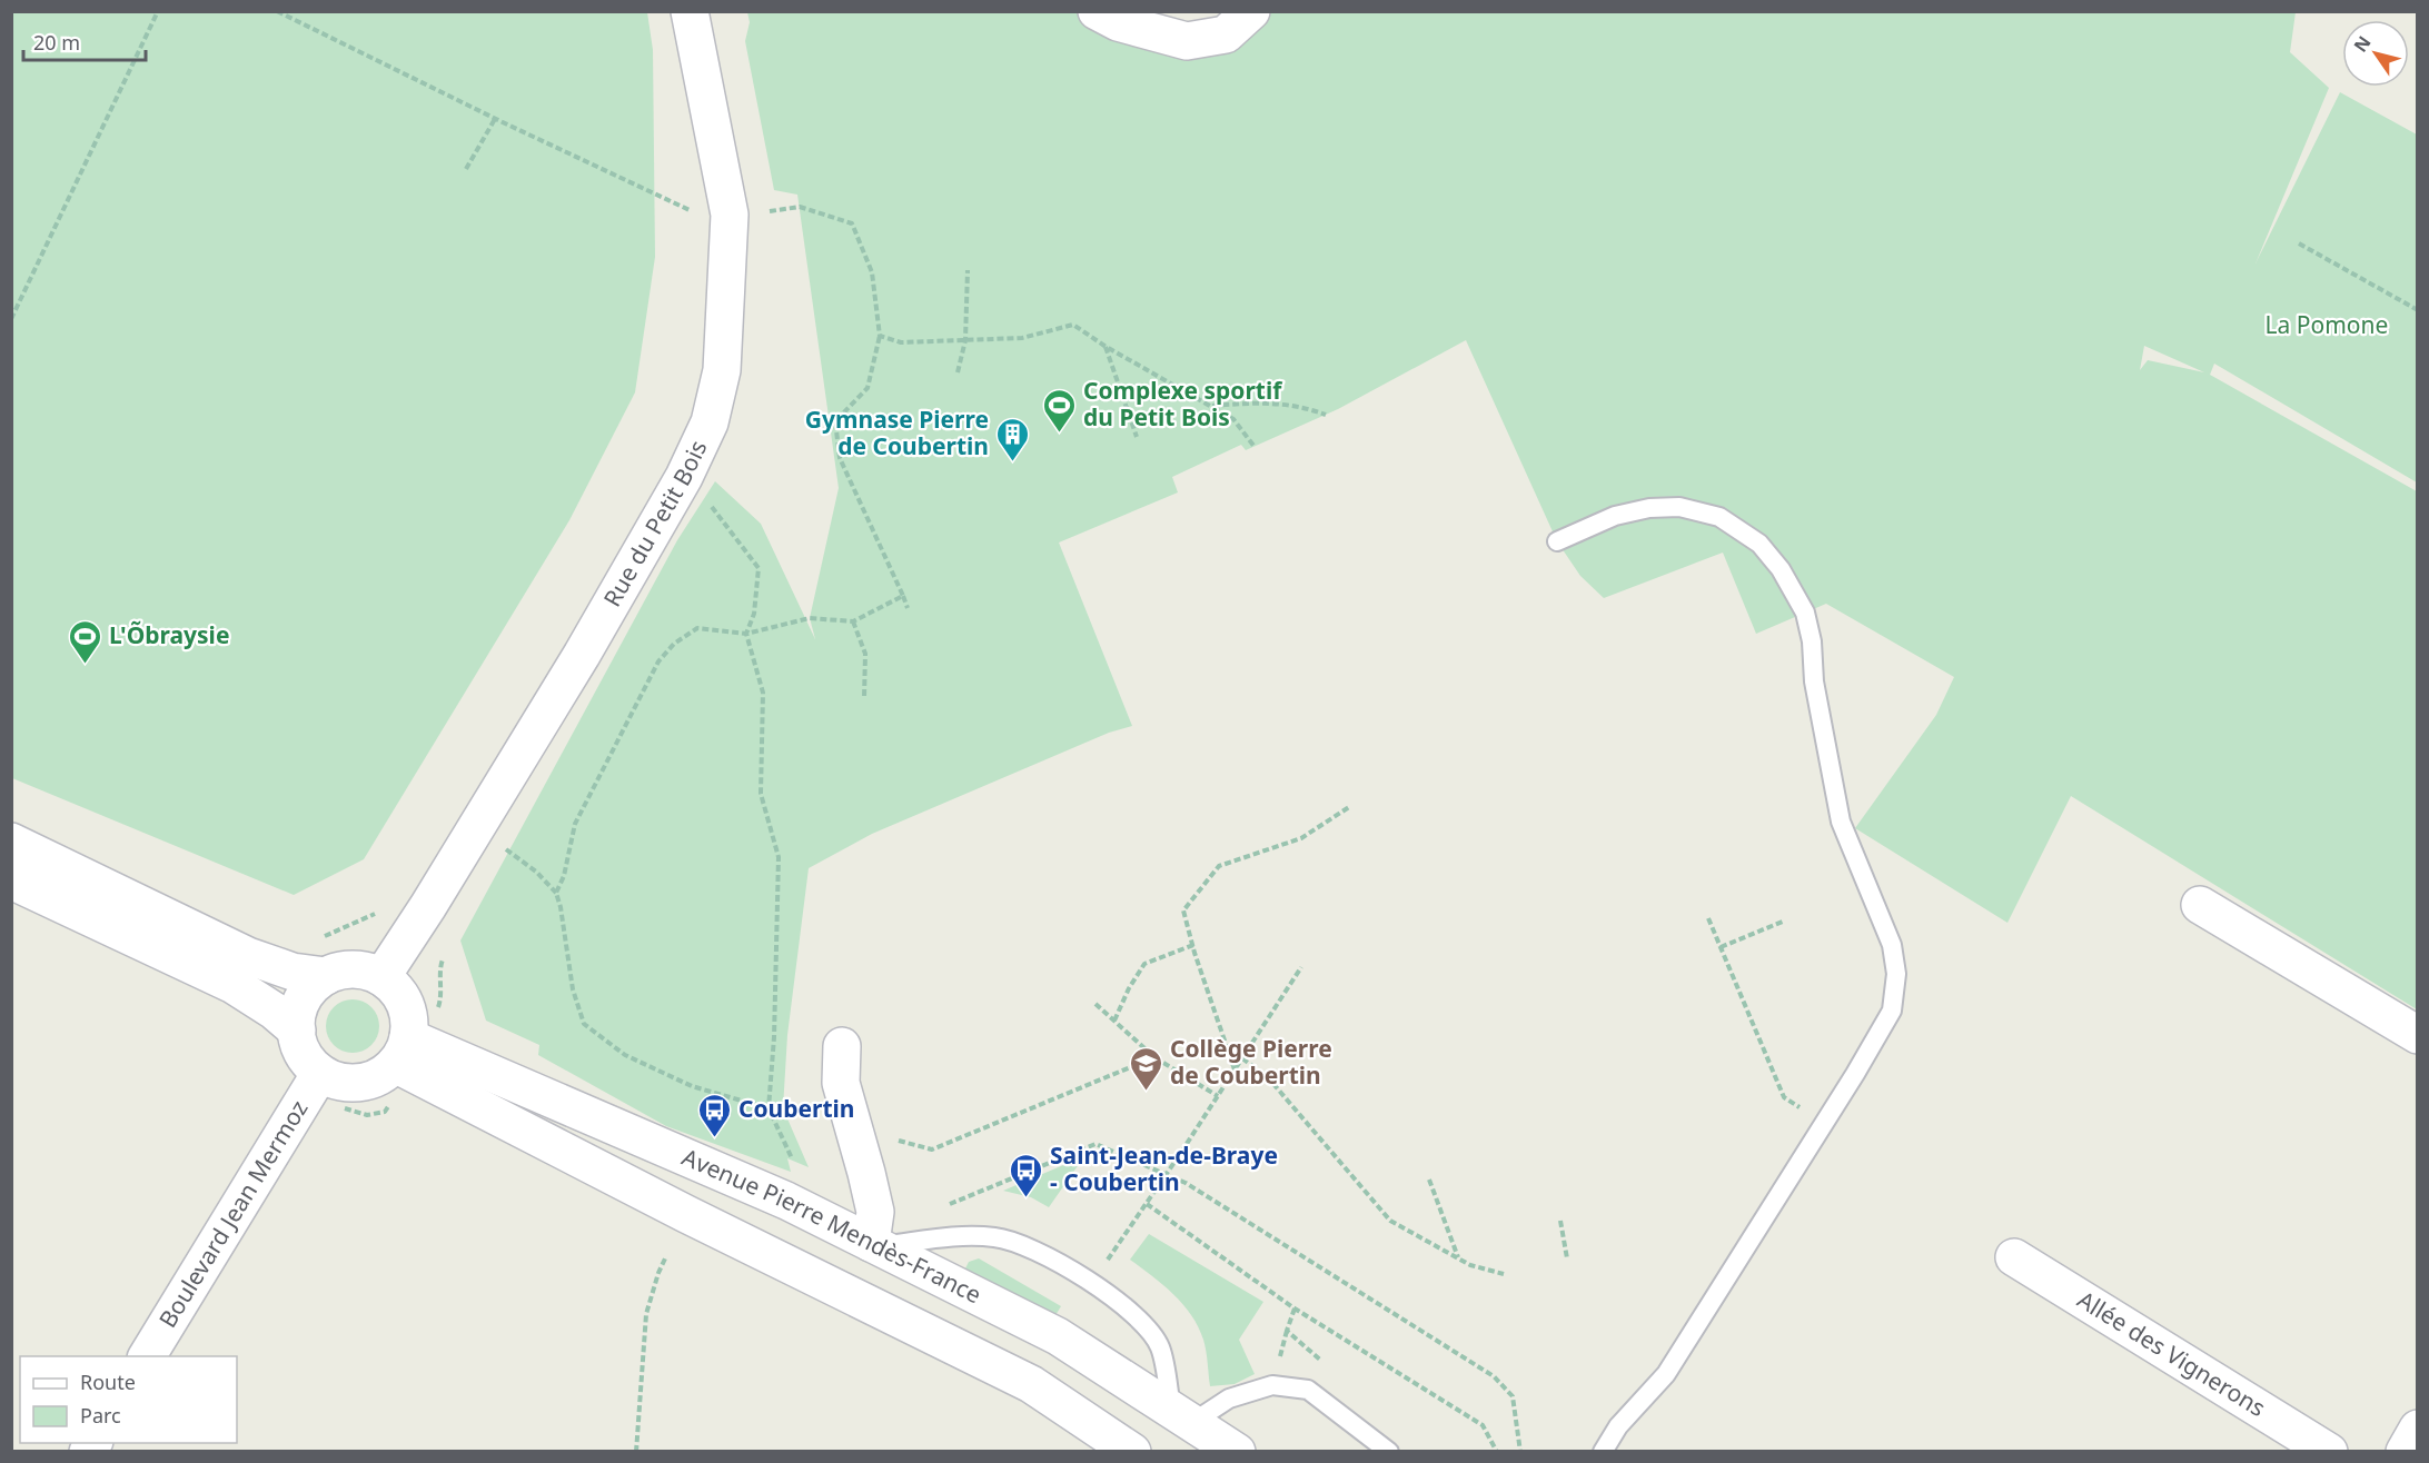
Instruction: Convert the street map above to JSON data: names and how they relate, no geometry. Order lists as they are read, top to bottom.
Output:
{
  "streets": {
    "street": [
      "Rue du Petit Bois",
      "Boulevard Jean Mermoz",
      "Avenue Pierre Mendès-France",
      "Allée des Vignerons"
    ]
  },
  "crossings": [
    ["Rue du Petit Bois", "Boulevard Jean Mermoz"],
    ["Rue du Petit Bois", "Avenue Pierre Mendès-France"],
    ["Boulevard Jean Mermoz", "Avenue Pierre Mendès-France"]
  ],
  "parks": ["La Pomone"],
  "places": {
    "sports": ["Complexe sportif du Petit Bois", "L'Õbraysie"],
    "building": ["Gymnase Pierre de Coubertin"],
    "school or university": ["Collège Pierre de Coubertin"],
    "bus stop": ["Coubertin", "Saint-Jean-de-Braye - Coubertin"]
  },
  "legend": ["Route", "Parc"],
  "scale_bar": "20 m",
  "north": "top left"
}
